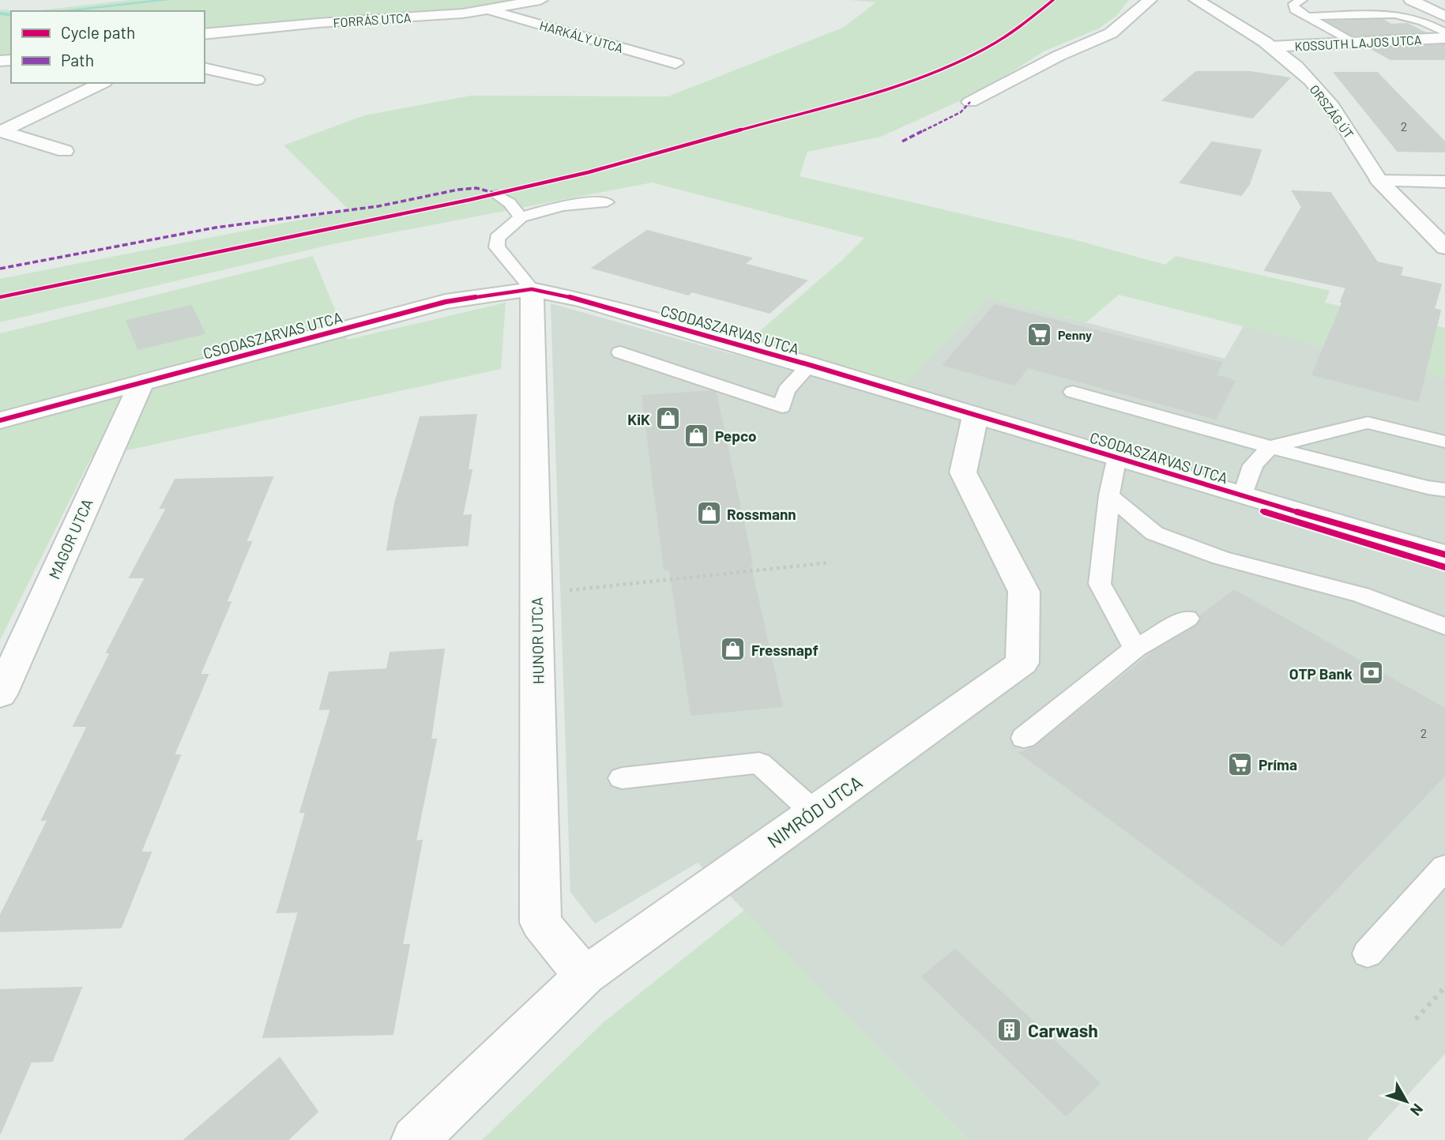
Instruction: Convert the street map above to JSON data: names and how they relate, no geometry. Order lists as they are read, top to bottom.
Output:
{
  "streets": {
    "street": [
      "FORRÁS UTCA",
      "HARKÁLY UTCA",
      "KOSSUTH LAJOS UTCA",
      "ORSZÁG ÚT",
      "CSODASZARVAS UTCA",
      "MAGOR UTCA",
      "HUNOR UTCA",
      "NIMRÓD UTCA"
    ]
  },
  "crossings": [
    ["FORRÁS UTCA", "HARKÁLY UTCA"],
    ["KOSSUTH LAJOS UTCA", "ORSZÁG ÚT"],
    ["CSODASZARVAS UTCA", "MAGOR UTCA"],
    ["CSODASZARVAS UTCA", "HUNOR UTCA"],
    ["CSODASZARVAS UTCA", "NIMRÓD UTCA"],
    ["HUNOR UTCA", "NIMRÓD UTCA"]
  ],
  "places": {
    "supermarket": ["Penny", "Príma"],
    "shop": [
      "KiK",
      "Pepco",
      "Rossmann",
      "Fressnapf"
    ],
    "bank": ["OTP Bank"],
    "building": ["Carwash"]
  },
  "house_numbers": ["2", "2"],
  "legend": ["Cycle path", "Path"],
  "north": "bottom right"
}
